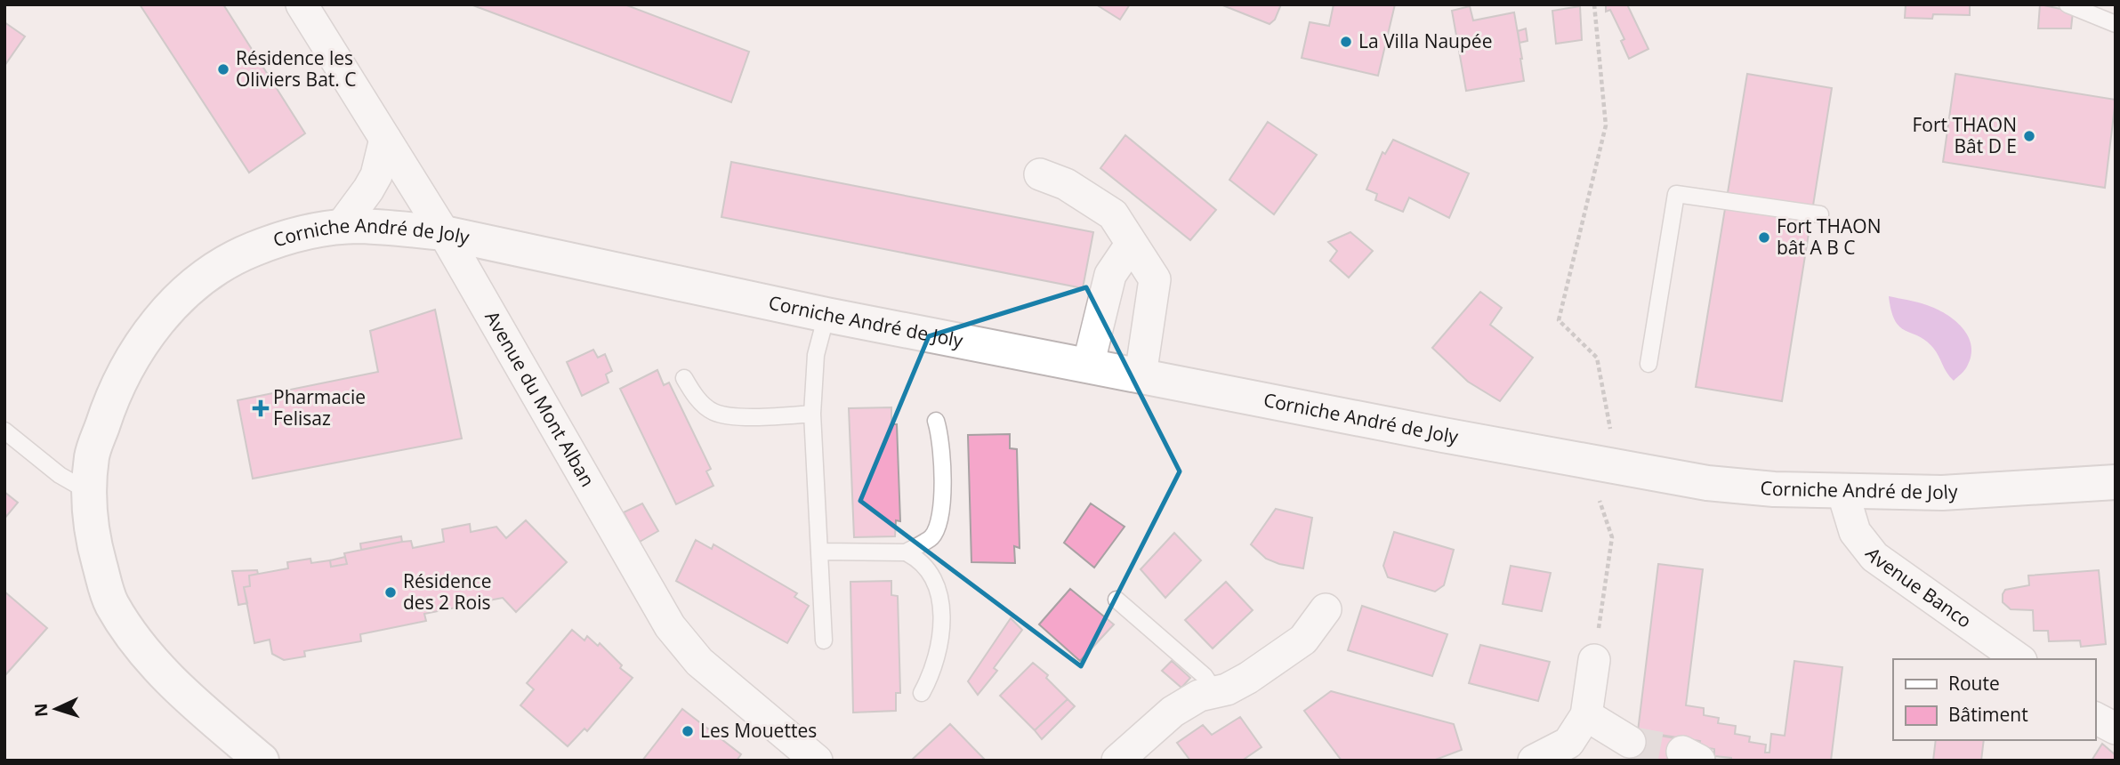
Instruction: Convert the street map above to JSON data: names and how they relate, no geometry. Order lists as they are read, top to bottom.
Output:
{
  "streets": {
    "main road": ["Corniche André de Joly"],
    "street": ["Avenue du Mont Alban", "Avenue Banco"]
  },
  "crossings": [
    ["Corniche André de Joly", "Avenue du Mont Alban"],
    ["Corniche André de Joly", "Avenue Banco"]
  ],
  "places": {
    "other": [
      "La Villa Naupée",
      "Résidence les Oliviers Bat. C",
      "Fort THAON Bât D E",
      "Fort THAON bât A B C",
      "Résidence des 2 Rois",
      "Les Mouettes"
    ],
    "health": ["Pharmacie Felisaz"]
  },
  "legend": ["Route", "Bâtiment"],
  "north": "left"
}
